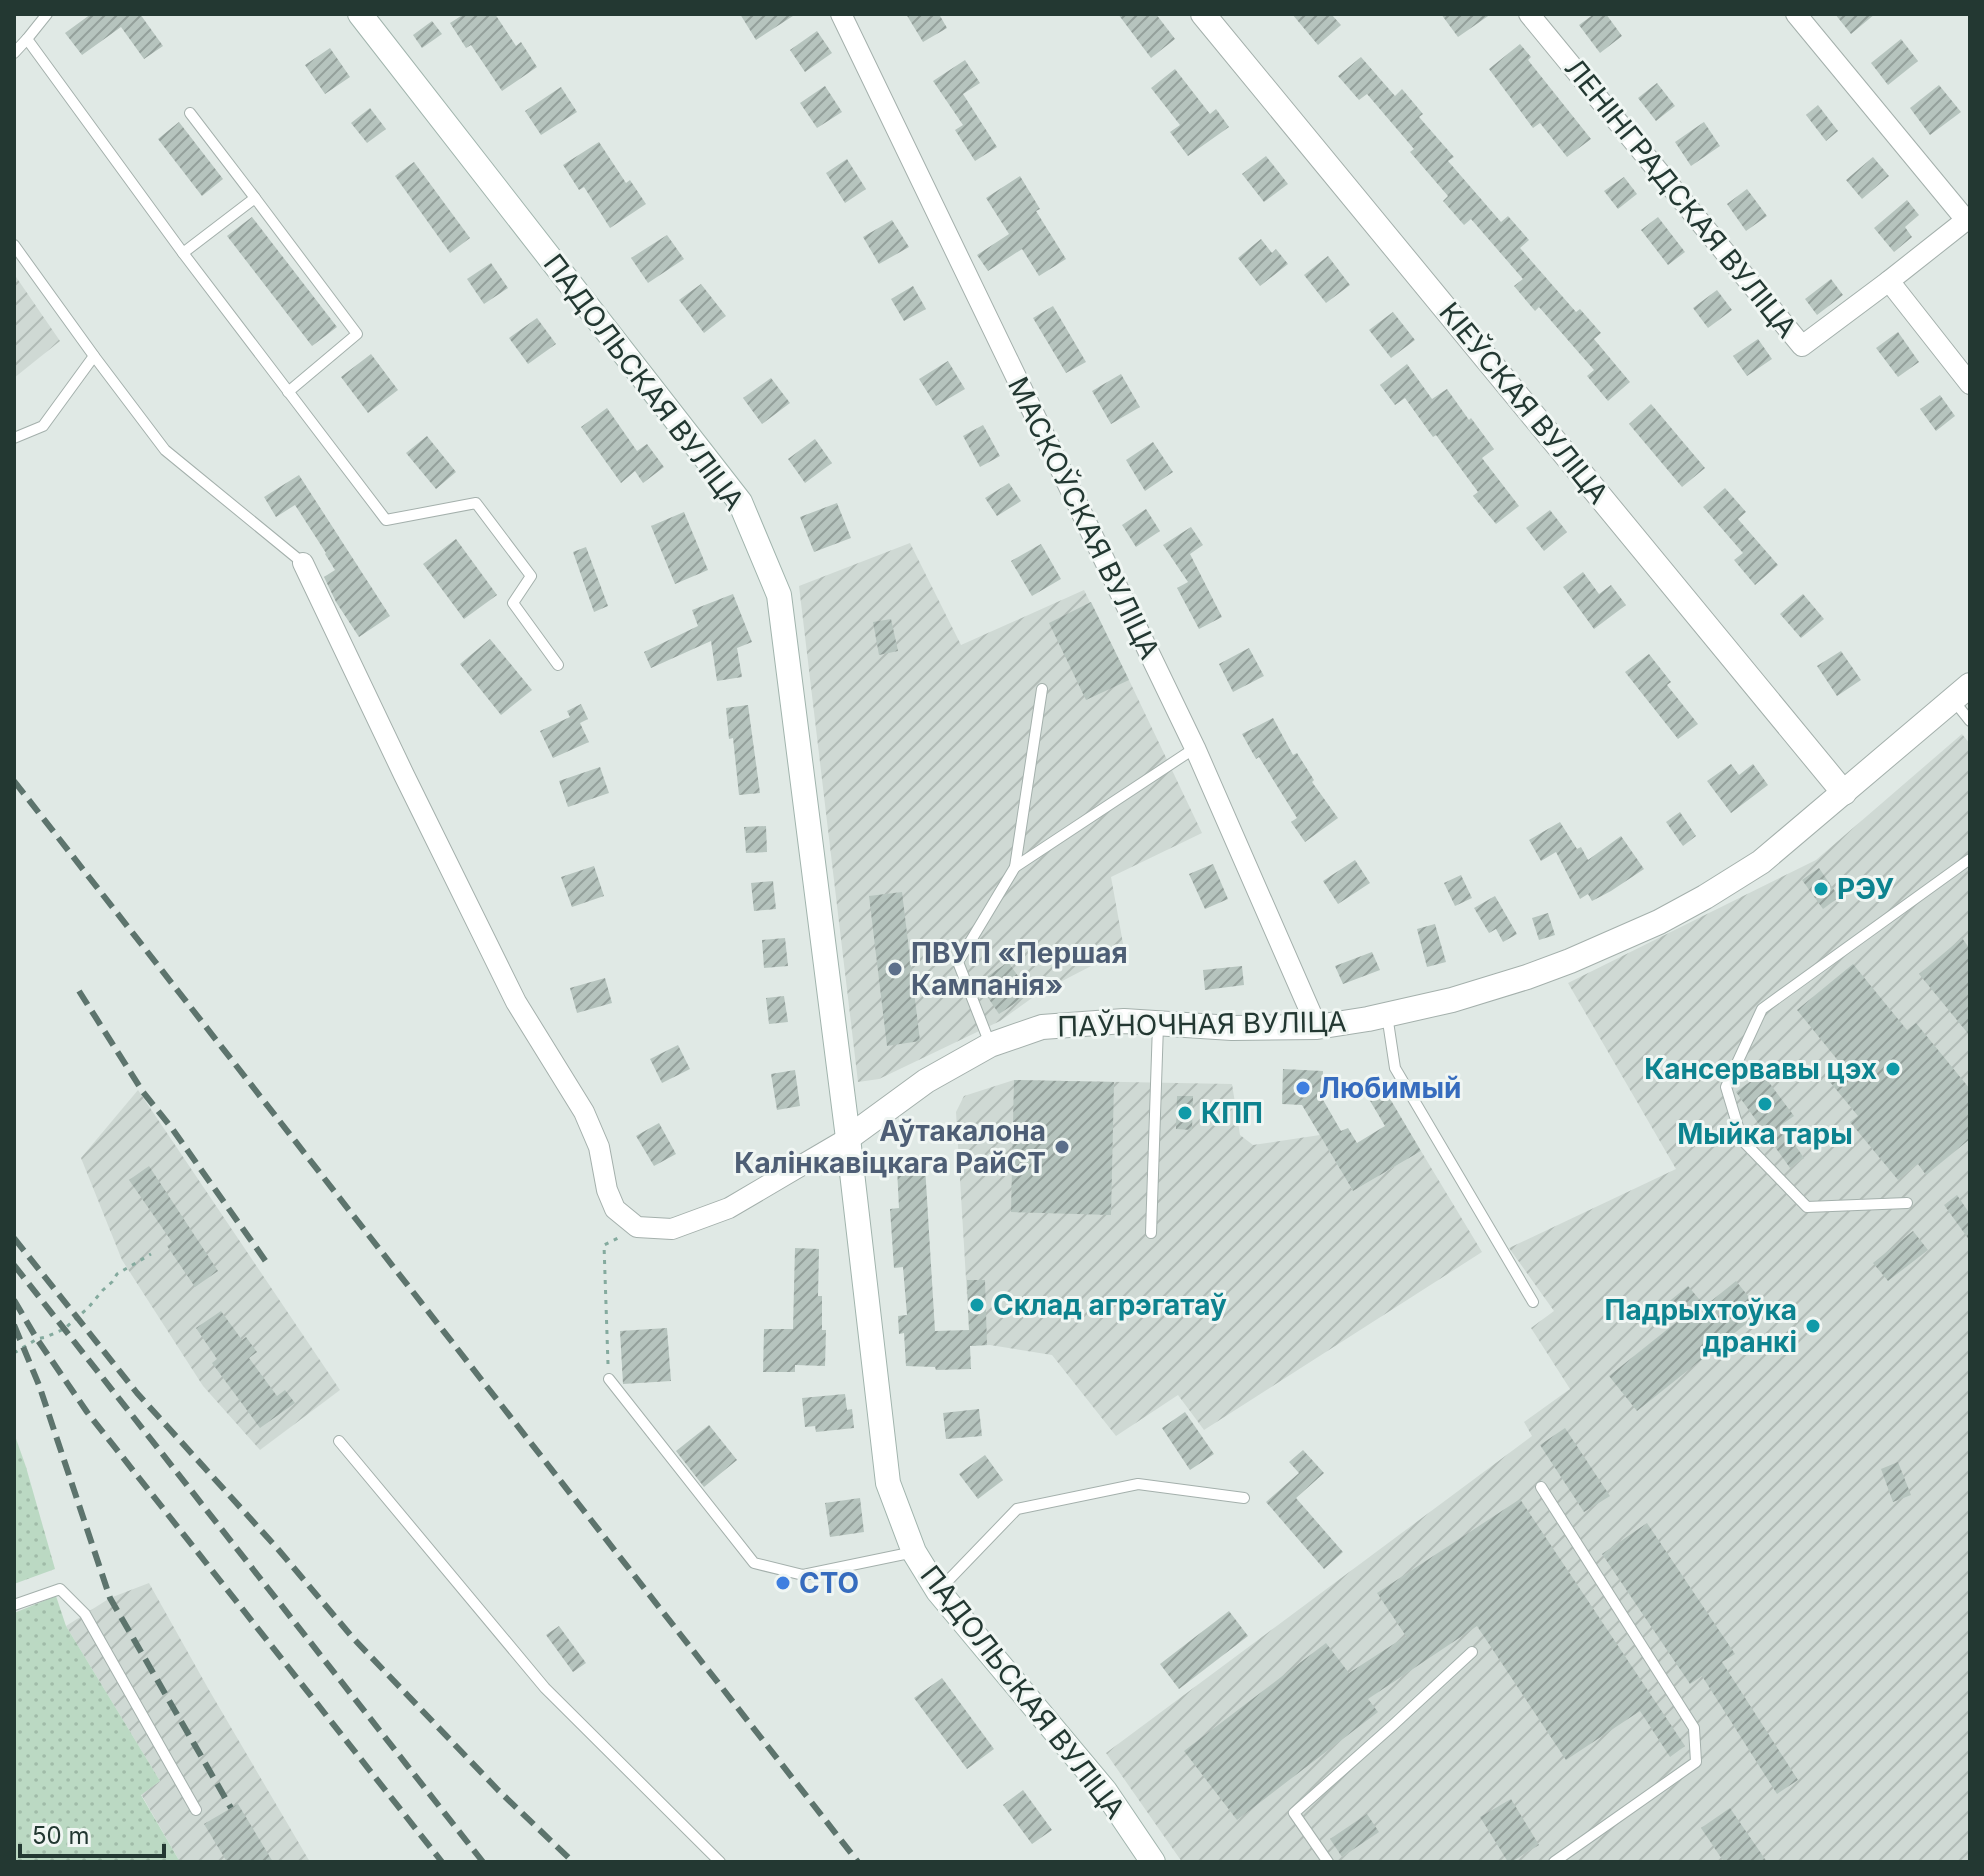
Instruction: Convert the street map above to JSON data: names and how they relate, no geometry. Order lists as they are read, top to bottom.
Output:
{
  "streets": {
    "street": [
      "ЛЕНІНГРАДСКАЯ ВУЛІЦА",
      "ПАДОЛЬСКАЯ ВУЛІЦА",
      "КІЕЎСКАЯ ВУЛІЦА",
      "МАСКОЎСКАЯ ВУЛІЦА",
      "ПАЎНОЧНАЯ ВУЛІЦА"
    ]
  },
  "crossings": [
    ["ПАДОЛЬСКАЯ ВУЛІЦА", "ПАЎНОЧНАЯ ВУЛІЦА"],
    ["КІЕЎСКАЯ ВУЛІЦА", "ПАЎНОЧНАЯ ВУЛІЦА"],
    ["МАСКОЎСКАЯ ВУЛІЦА", "ПАЎНОЧНАЯ ВУЛІЦА"]
  ],
  "places": [
    "РЭУ",
    "ПВУП «Першая Кампанія»",
    "Кансервавы цэх",
    "Любимый",
    "Мыйка тары",
    "КПП",
    "Аўтакалона Калінкавіцкага РайСТ",
    "Склад агрэгатаў",
    "Падрыхтоўка дранкі",
    "СТО"
  ],
  "scale_bar": "50 m"
}
